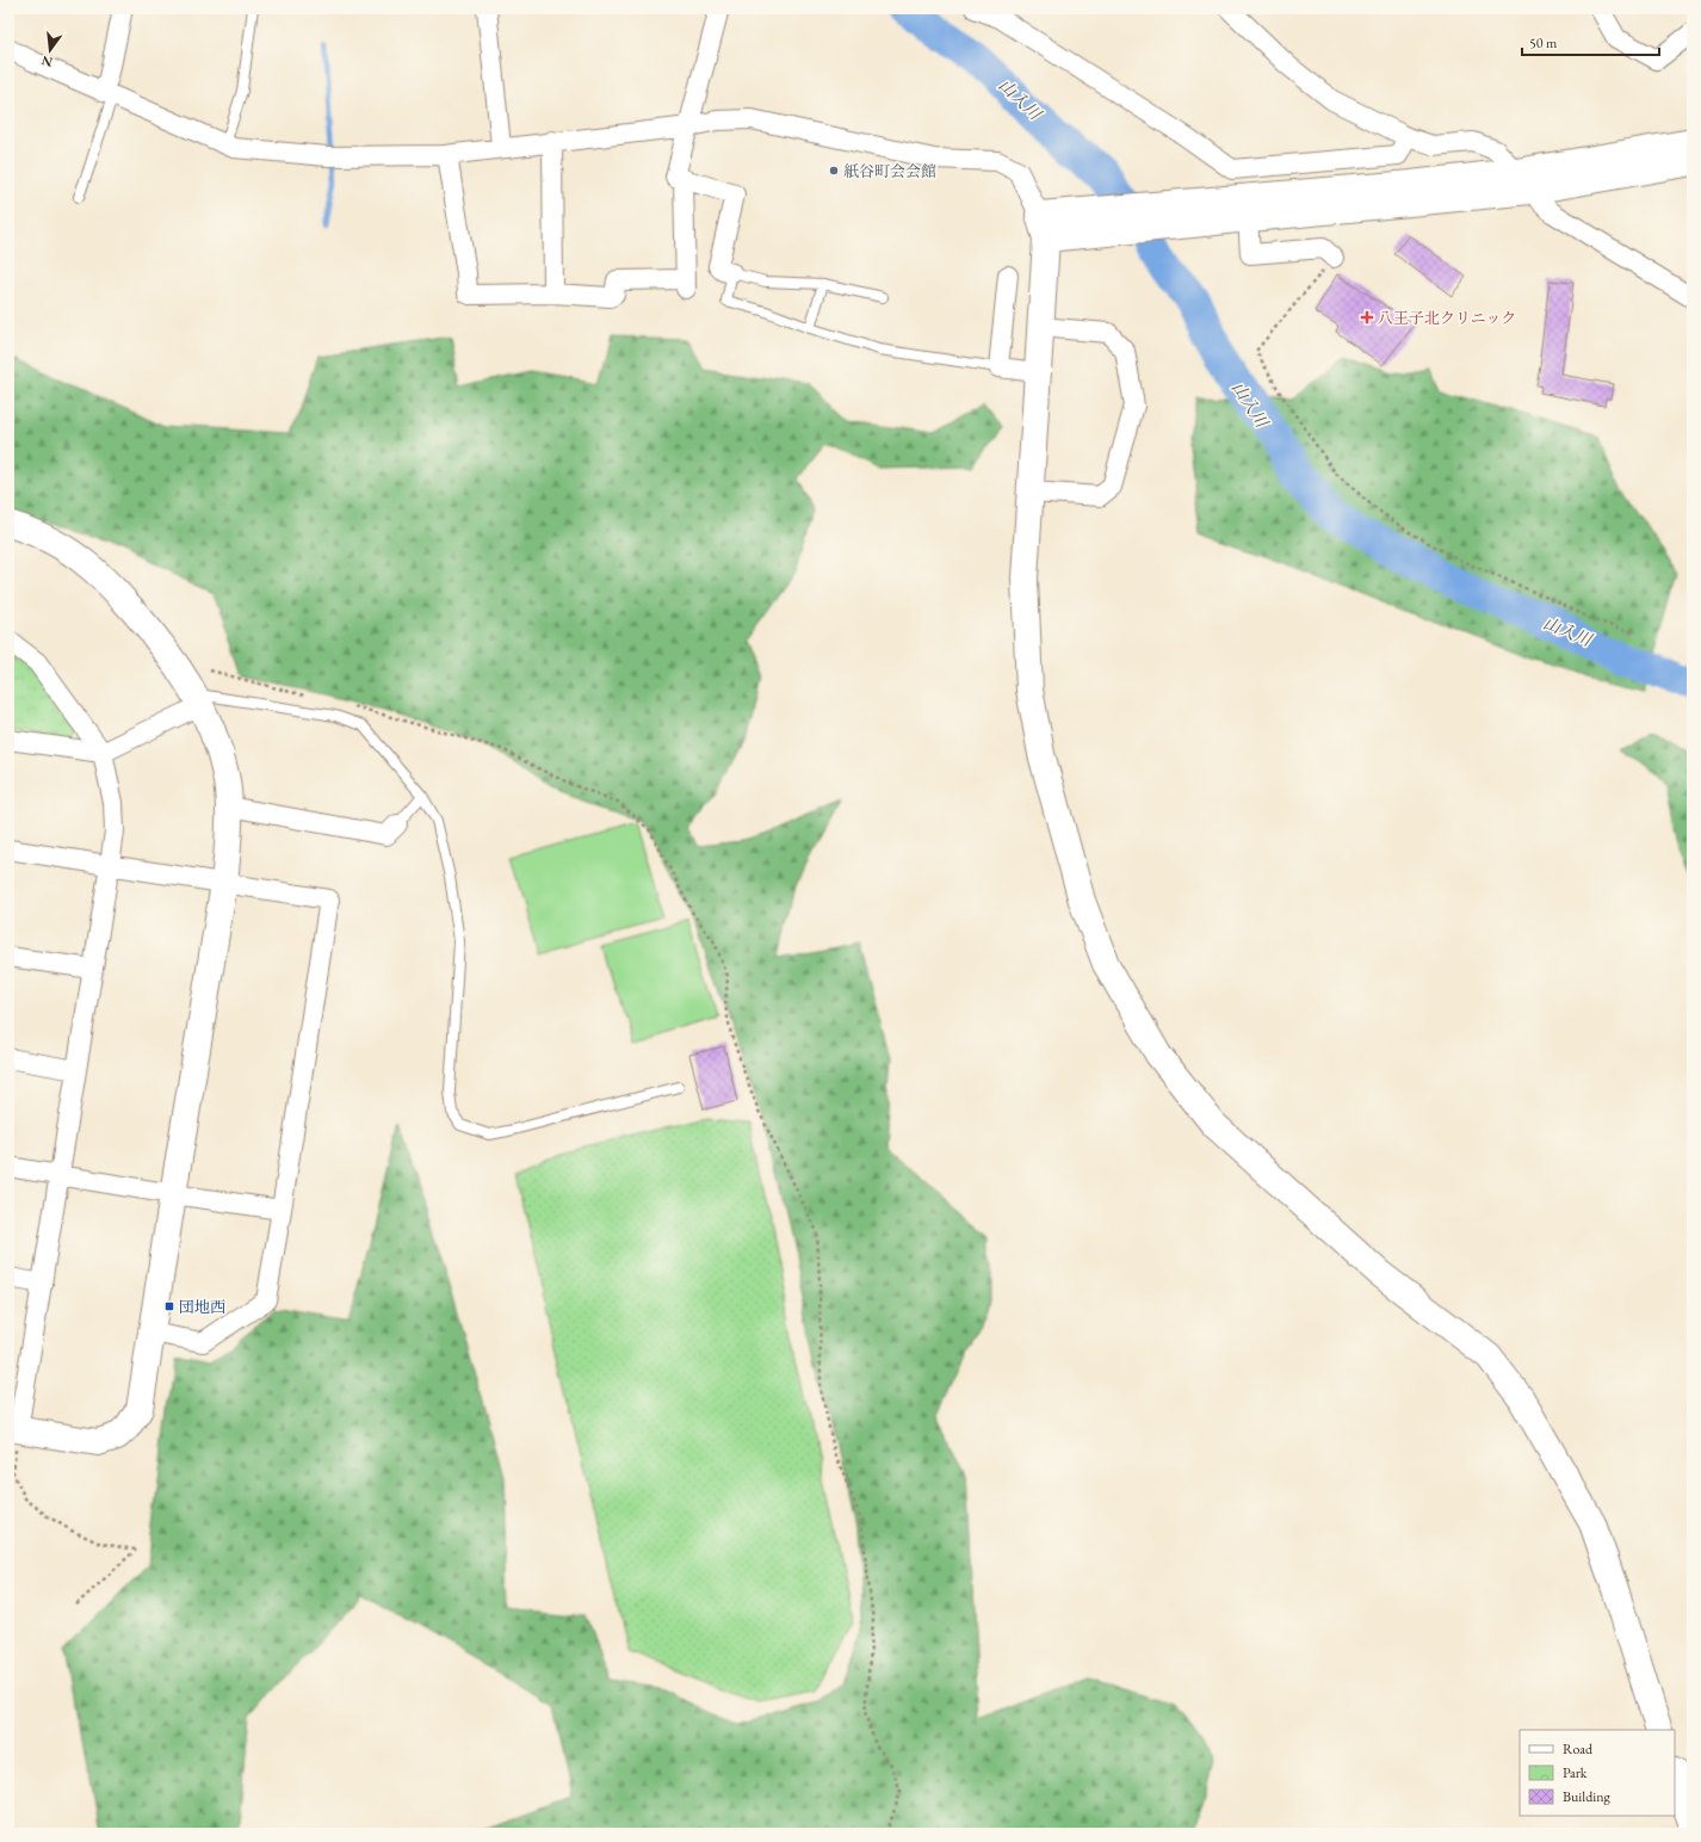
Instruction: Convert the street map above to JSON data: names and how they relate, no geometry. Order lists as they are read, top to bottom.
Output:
{
  "water": ["山入川"],
  "places": {
    "other": ["紙谷町会会館"],
    "health": ["八王子北クリニック"],
    "transit": ["団地西"]
  },
  "legend": ["Road", "Park", "Building"],
  "scale_bar": "50 m",
  "north": "bottom"
}
